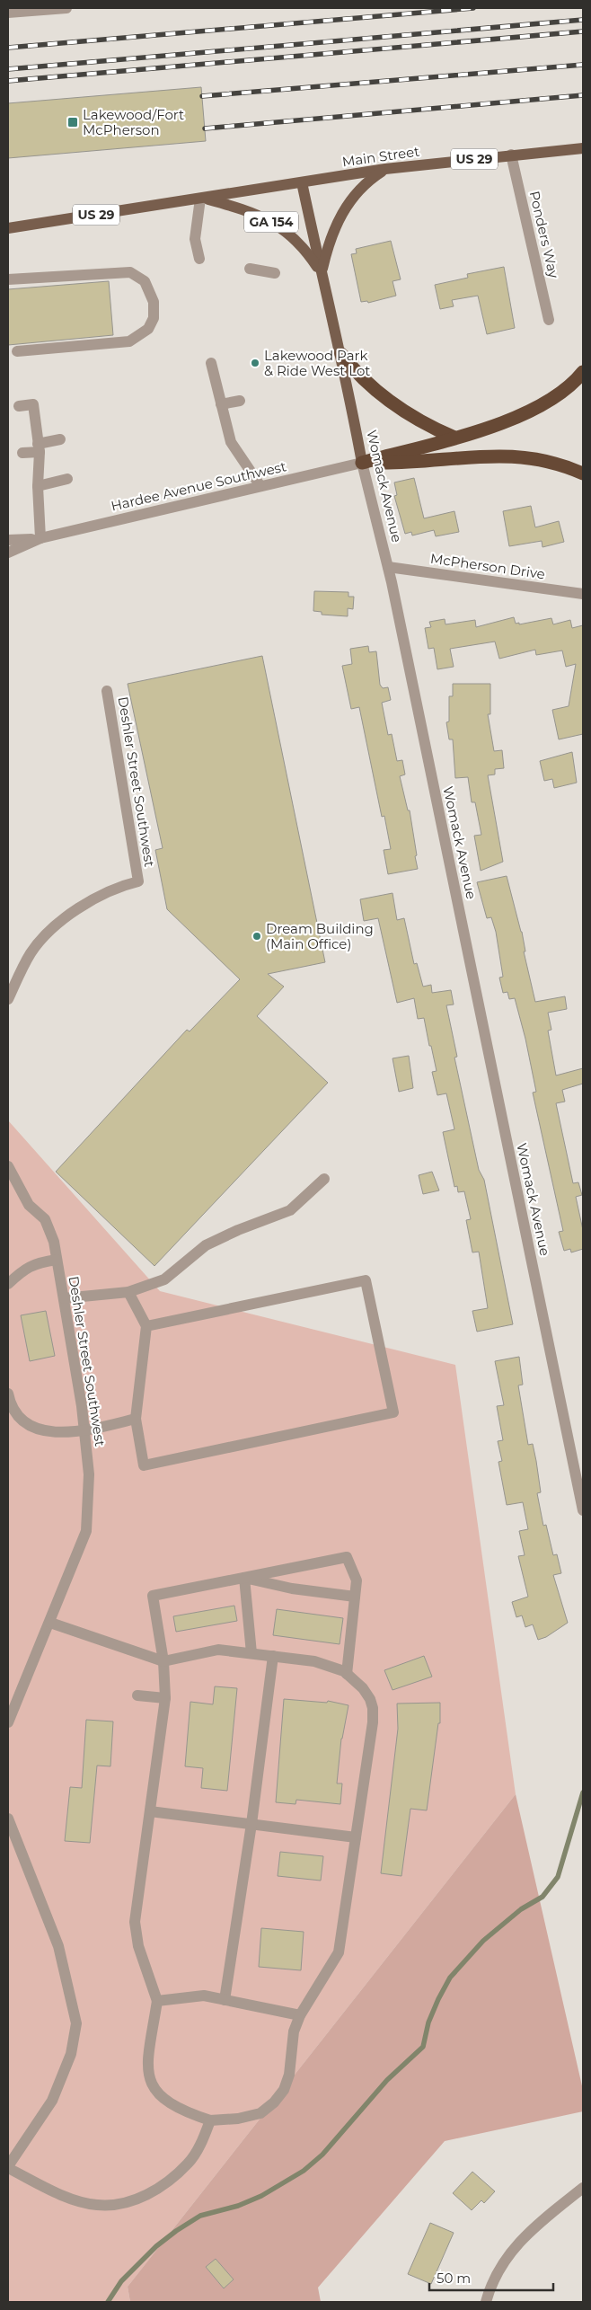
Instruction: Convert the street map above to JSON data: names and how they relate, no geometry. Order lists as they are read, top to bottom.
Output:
{
  "streets": {
    "main road": [
      "Main Street",
      "US 29",
      "GA 154",
      "Womack Avenue"
    ],
    "street": [
      "Ponders Way",
      "Hardee Avenue Southwest",
      "McPherson Drive",
      "Deshler Street Southwest"
    ]
  },
  "crossings": [
    ["Main Street", "GA 154"],
    ["Main Street", "Ponders Way"],
    ["Main Street", "Womack Avenue"],
    ["GA 154", "Womack Avenue"],
    ["Hardee Avenue Southwest", "Womack Avenue"],
    ["Womack Avenue", "McPherson Drive"]
  ],
  "places": {
    "transit": ["Lakewood/Fort McPherson"],
    "other": ["Lakewood Park & Ride West Lot", "Dream Building (Main Office)"]
  },
  "scale_bar": "50 m"
}
